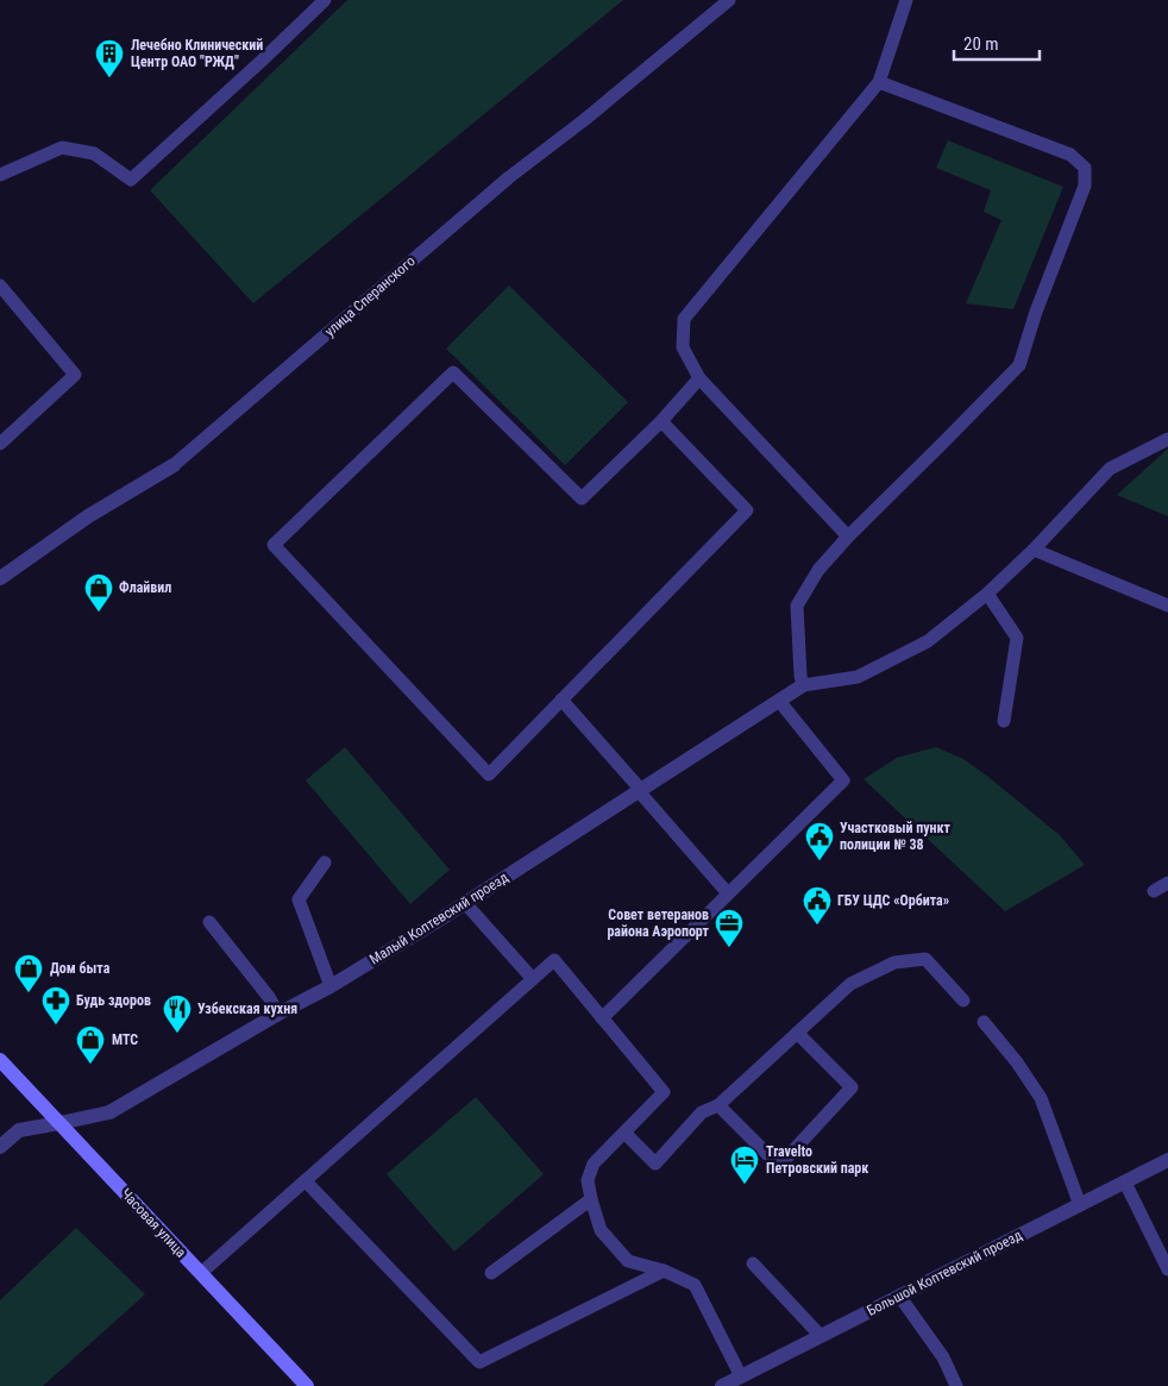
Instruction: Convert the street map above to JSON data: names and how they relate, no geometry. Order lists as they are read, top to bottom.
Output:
{
  "streets": {
    "street": [
      "улица Сперанского",
      "Малый Коптевский проезд",
      "Часовая улица",
      "Большой Коптевский проезд"
    ]
  },
  "crossings": [
    ["Малый Коптевский проезд", "Часовая улица"]
  ],
  "places": {
    "building": ["Лечебно Клинический Центр ОАО \"РЖД\""],
    "shop": ["Флайвил", "Дом быта", "МТС"],
    "public building": ["Участковый пункт полиции № 38", "ГБУ ЦДС «Орбита»"],
    "office": ["Совет ветеранов района Аэропорт"],
    "pharmacy": ["Будь здоров"],
    "restaurant": ["Узбекская кухня"],
    "hotel": ["Travelto Петровский парк"]
  },
  "scale_bar": "20 m"
}
